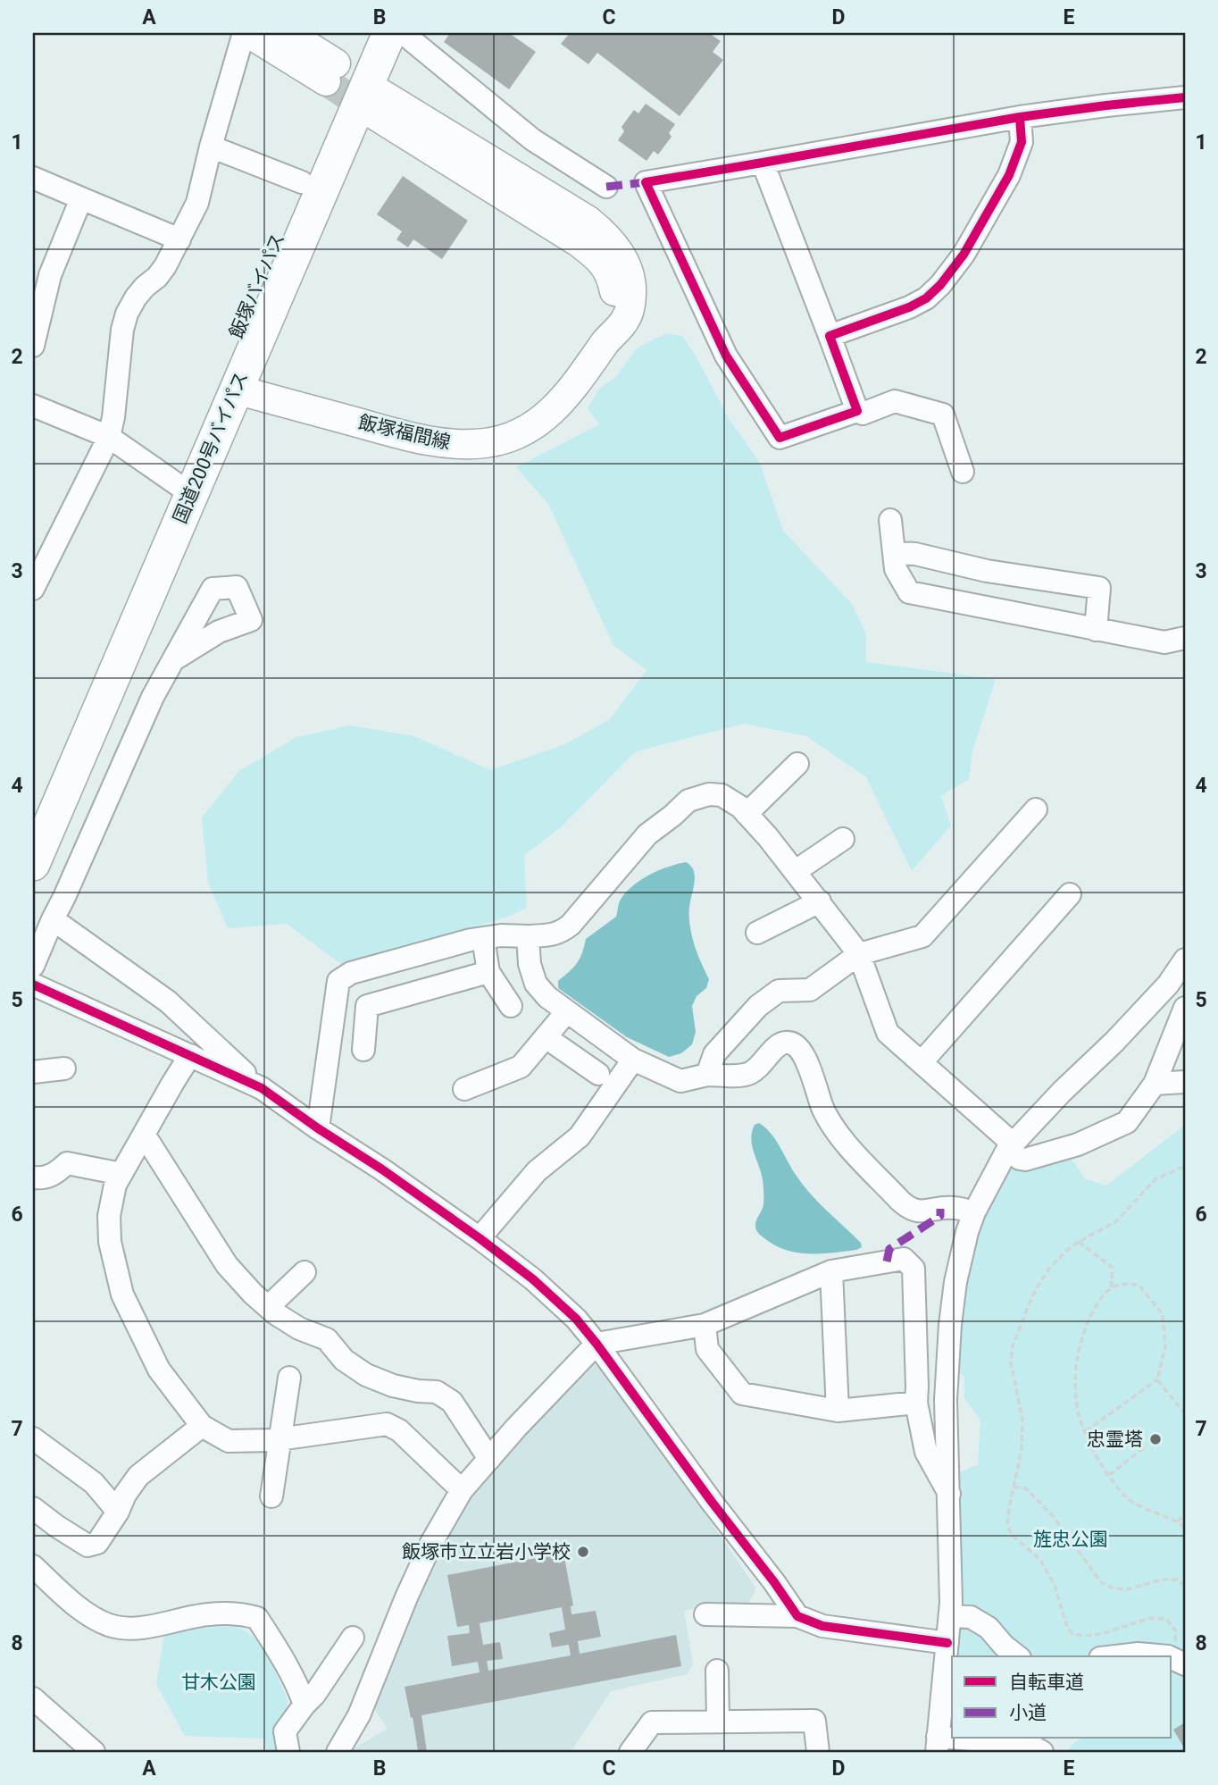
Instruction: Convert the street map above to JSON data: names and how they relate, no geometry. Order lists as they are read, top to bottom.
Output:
{
  "streets": {
    "highway": ["飯塚バイパス", "国道200号バイパス"],
    "main road": ["飯塚福間線"]
  },
  "crossings": [
    ["飯塚バイパス", "国道200号バイパス"],
    ["飯塚福間線", "国道200号バイパス"]
  ],
  "parks": ["旌忠公園", "甘木公園"],
  "places": ["忠霊塔", "飯塚市立立岩小学校"],
  "legend": ["自転車道", "小道"],
  "grid": {
    "columns": [
      "A",
      "B",
      "C",
      "D",
      "E"
    ],
    "rows": [
      "1",
      "2",
      "3",
      "4",
      "5",
      "6",
      "7",
      "8"
    ]
  }
}
